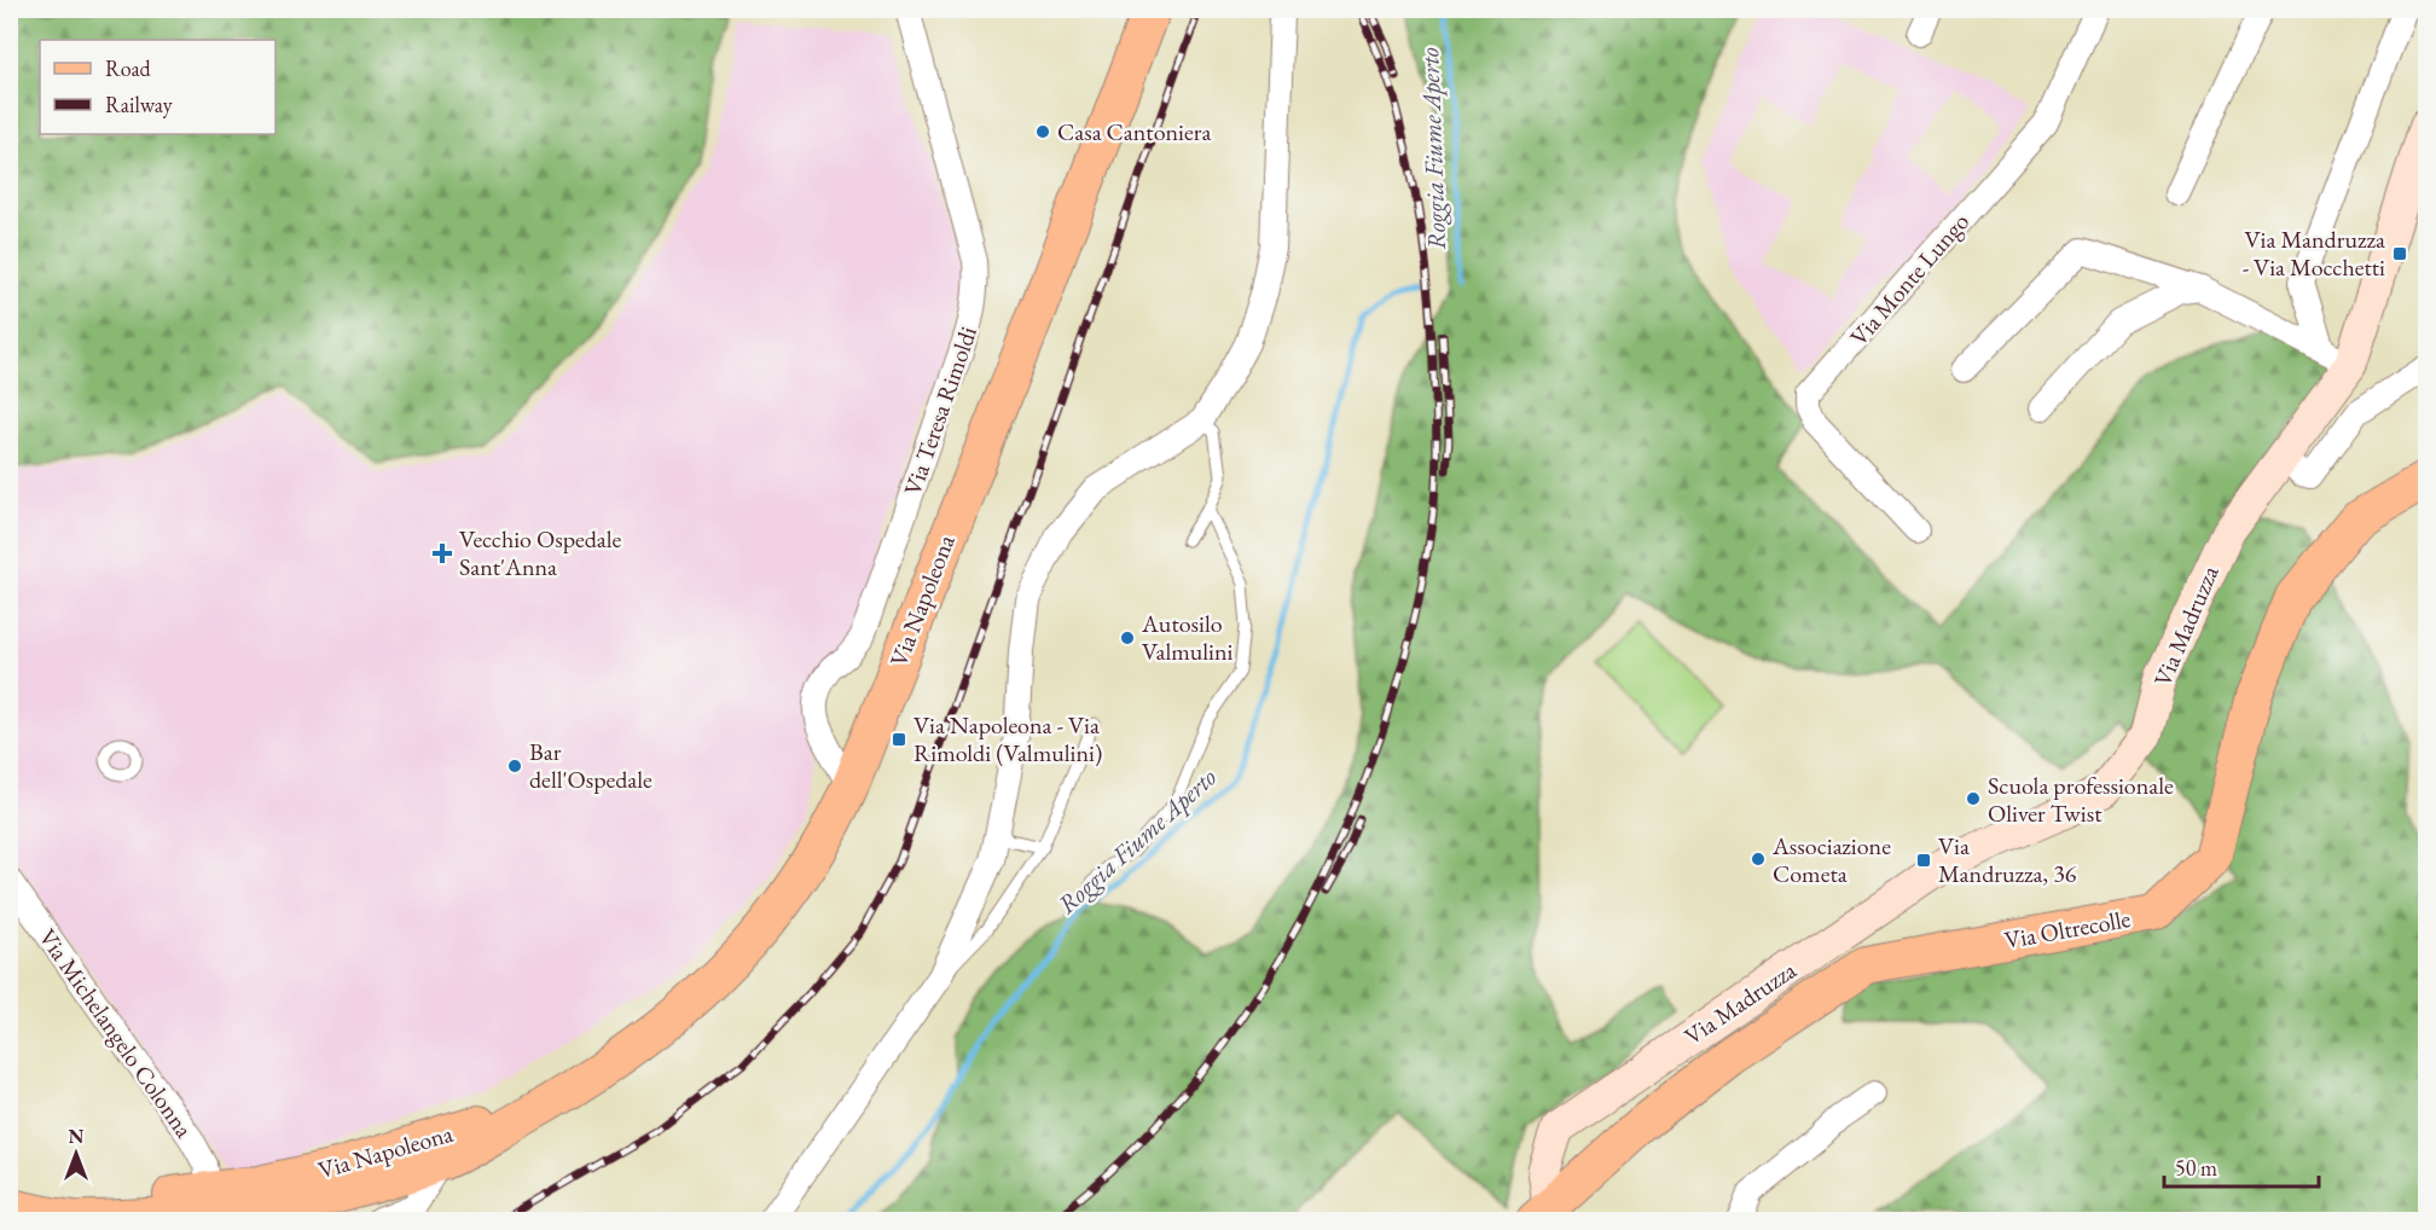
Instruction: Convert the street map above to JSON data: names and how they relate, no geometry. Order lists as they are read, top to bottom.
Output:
{
  "streets": {
    "main road": ["Via Napoleona", "Via Oltrecolle"],
    "street": [
      "Via Monte Lungo",
      "Via Teresa Rimoldi",
      "Via Madruzza",
      "Via Michelangelo Colonna"
    ]
  },
  "crossings": [
    ["Via Teresa Rimoldi", "Via Napoleona"],
    ["Via Napoleona", "Via Michelangelo Colonna"],
    ["Via Madruzza", "Via Oltrecolle"]
  ],
  "water": ["Roggia Fiume Aperto"],
  "places": {
    "other": [
      "Casa Cantoniera",
      "Autosilo Valmulini",
      "Bar dell'Ospedale",
      "Scuola professionale Oliver Twist",
      "Associazione Cometa"
    ],
    "transit": ["Via Mandruzza - Via Mocchetti", "Via Napoleona - Via Rimoldi (Valmulini)", "Via Mandruzza, 36"],
    "health": ["Vecchio Ospedale Sant'Anna"]
  },
  "legend": ["Road", "Railway"],
  "scale_bar": "50 m",
  "north": "top"
}
